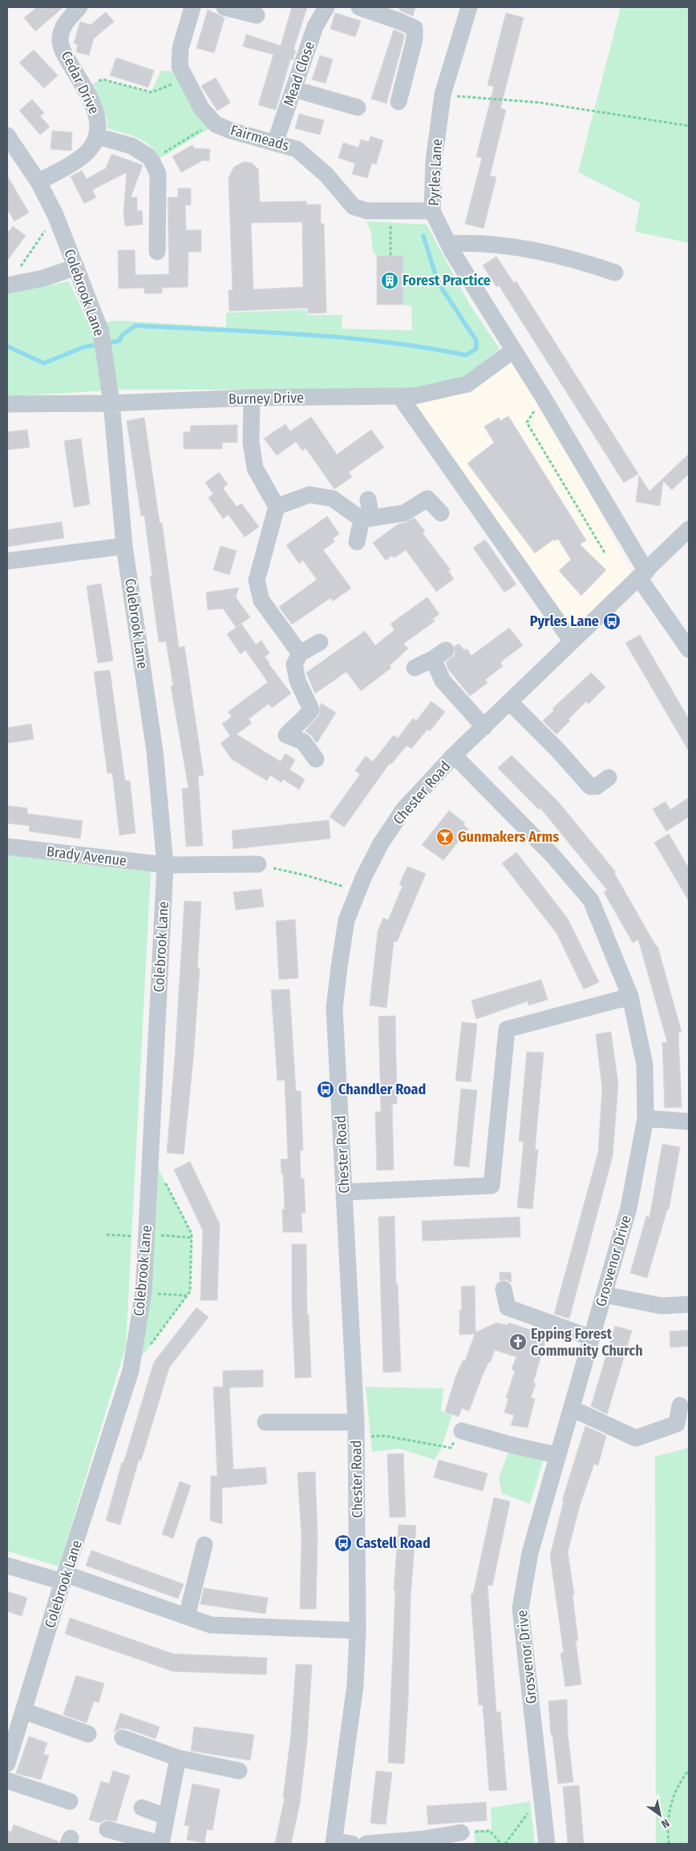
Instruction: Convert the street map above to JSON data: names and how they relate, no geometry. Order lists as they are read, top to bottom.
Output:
{
  "streets": {
    "street": [
      "Mead Close",
      "Cedar Drive",
      "Fairmeads",
      "Pyrles Lane",
      "Colebrook Lane",
      "Burney Drive",
      "Chester Road",
      "Brady Avenue",
      "Grosvenor Drive"
    ]
  },
  "crossings": [
    ["Mead Close", "Fairmeads"],
    ["Fairmeads", "Pyrles Lane"],
    ["Pyrles Lane", "Burney Drive"],
    ["Pyrles Lane", "Chester Road"],
    ["Colebrook Lane", "Burney Drive"],
    ["Colebrook Lane", "Brady Avenue"],
    ["Chester Road", "Grosvenor Drive"]
  ],
  "places": {
    "building": ["Forest Practice"],
    "bus stop": ["Pyrles Lane", "Chandler Road", "Castell Road"],
    "bar": ["Gunmakers Arms"],
    "church": ["Epping Forest Community Church"]
  },
  "north": "bottom right"
}
